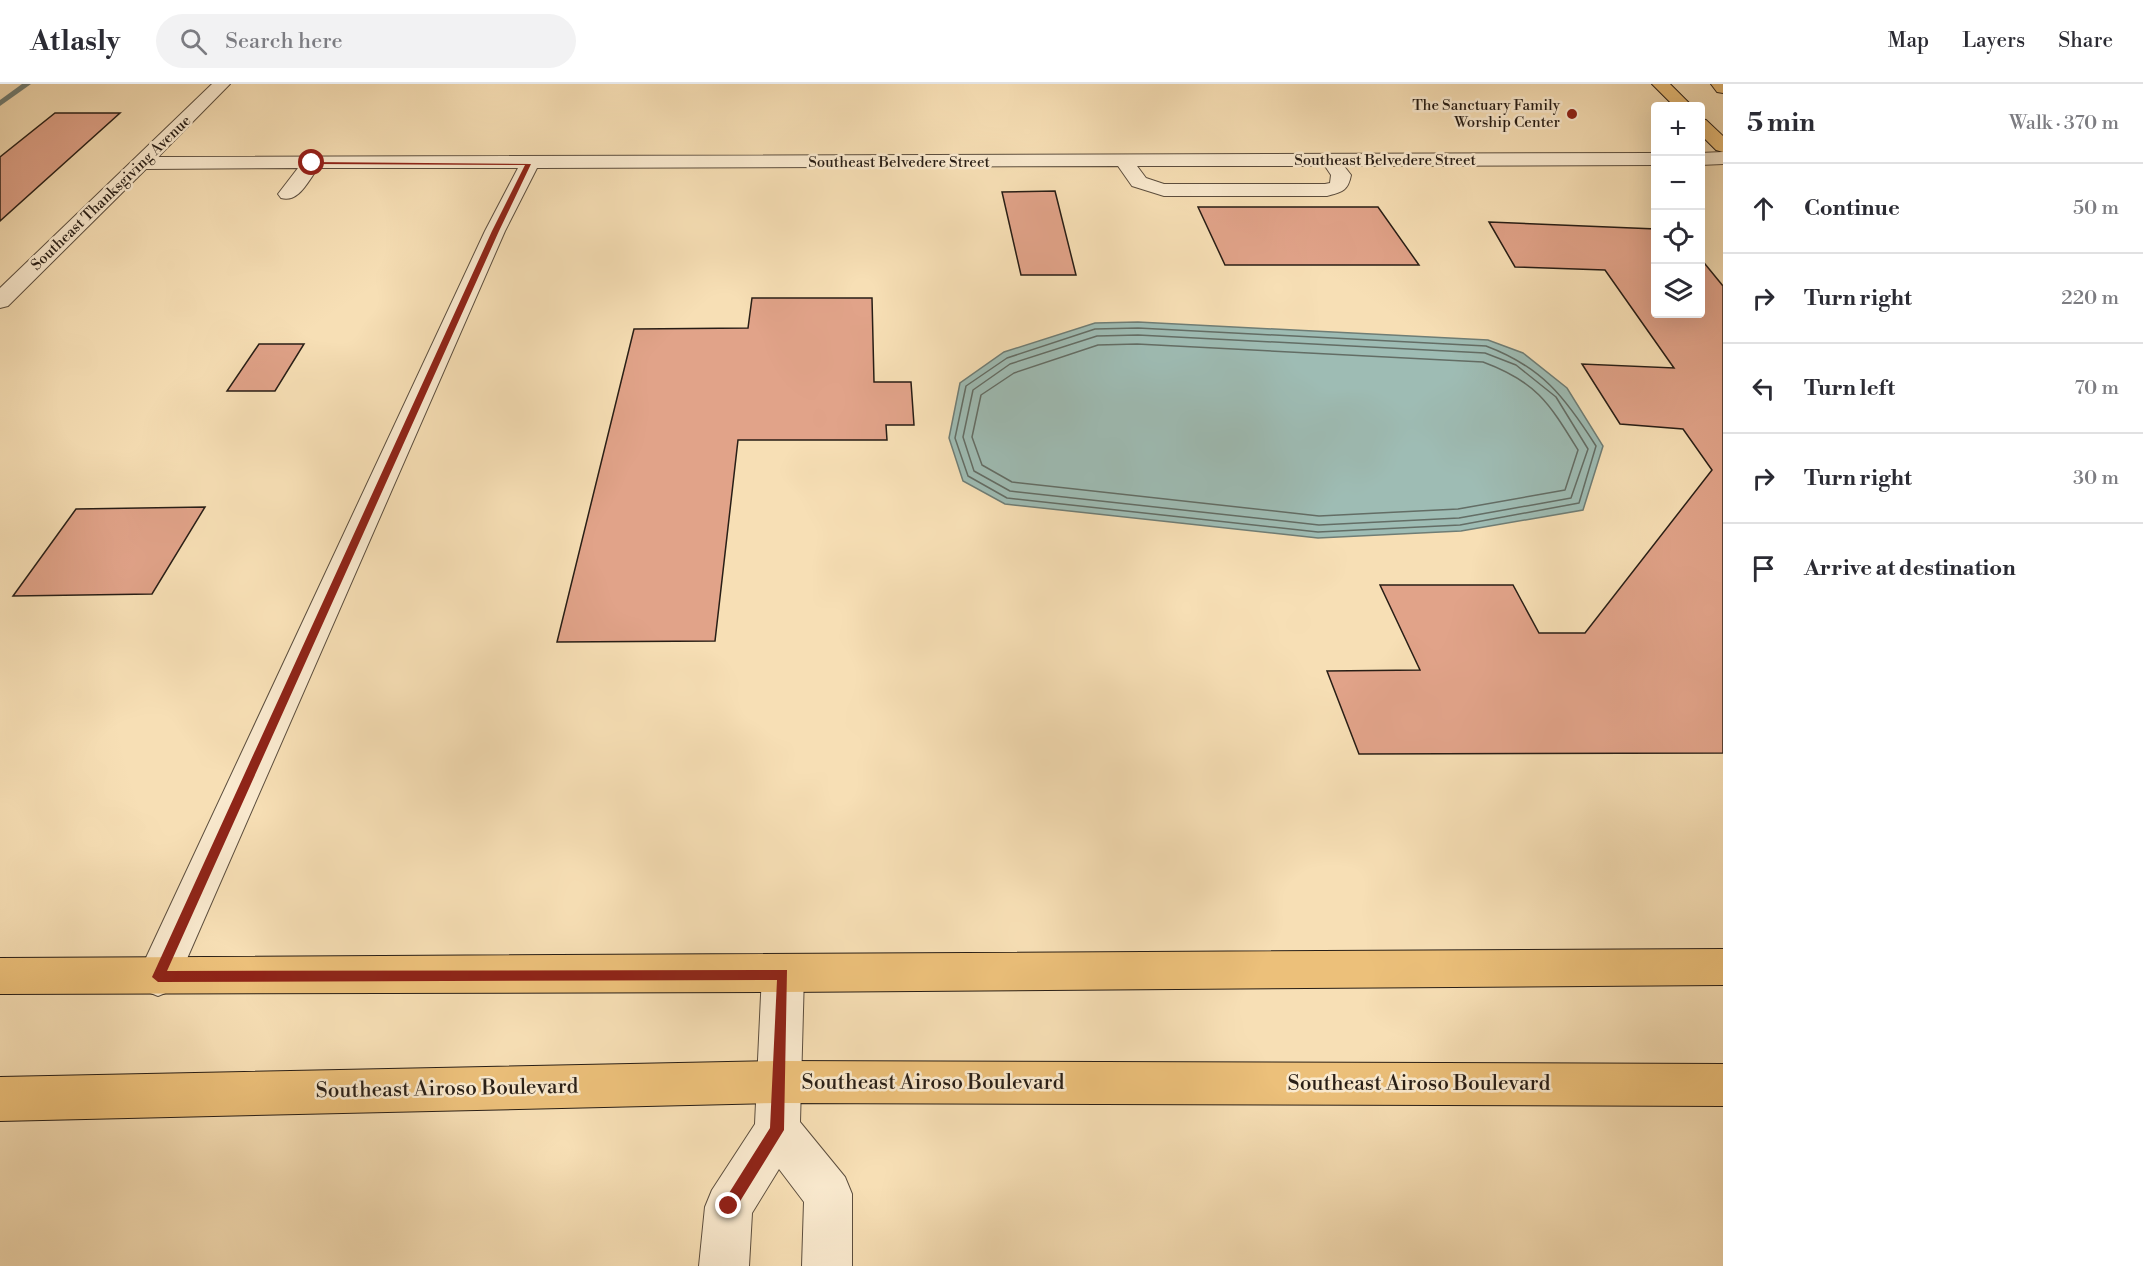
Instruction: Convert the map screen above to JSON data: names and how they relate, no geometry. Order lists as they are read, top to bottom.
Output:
{
  "streets": {
    "main road": ["Southeast Airoso Boulevard"],
    "street": ["Southeast Belvedere Street", "Southeast Thanksgiving Avenue"]
  },
  "crossings": [
    ["Southeast Belvedere Street", "Southeast Thanksgiving Avenue"]
  ],
  "places": ["The Sanctuary Family Worship Center"],
  "page": {
    "header": "Atlasly",
    "search": "Search here",
    "nav": ["Map", "Layers", "Share"],
    "heading": ["5 min", "Walk · 370 m"],
    "map_buttons": ["+", "−"],
    "list": [
      ["Continue", "50 m"],
      ["Turn right", "220 m"],
      ["Turn left", "70 m"],
      ["Turn right", "30 m"],
      "Arrive at destination"
    ]
  }
}
